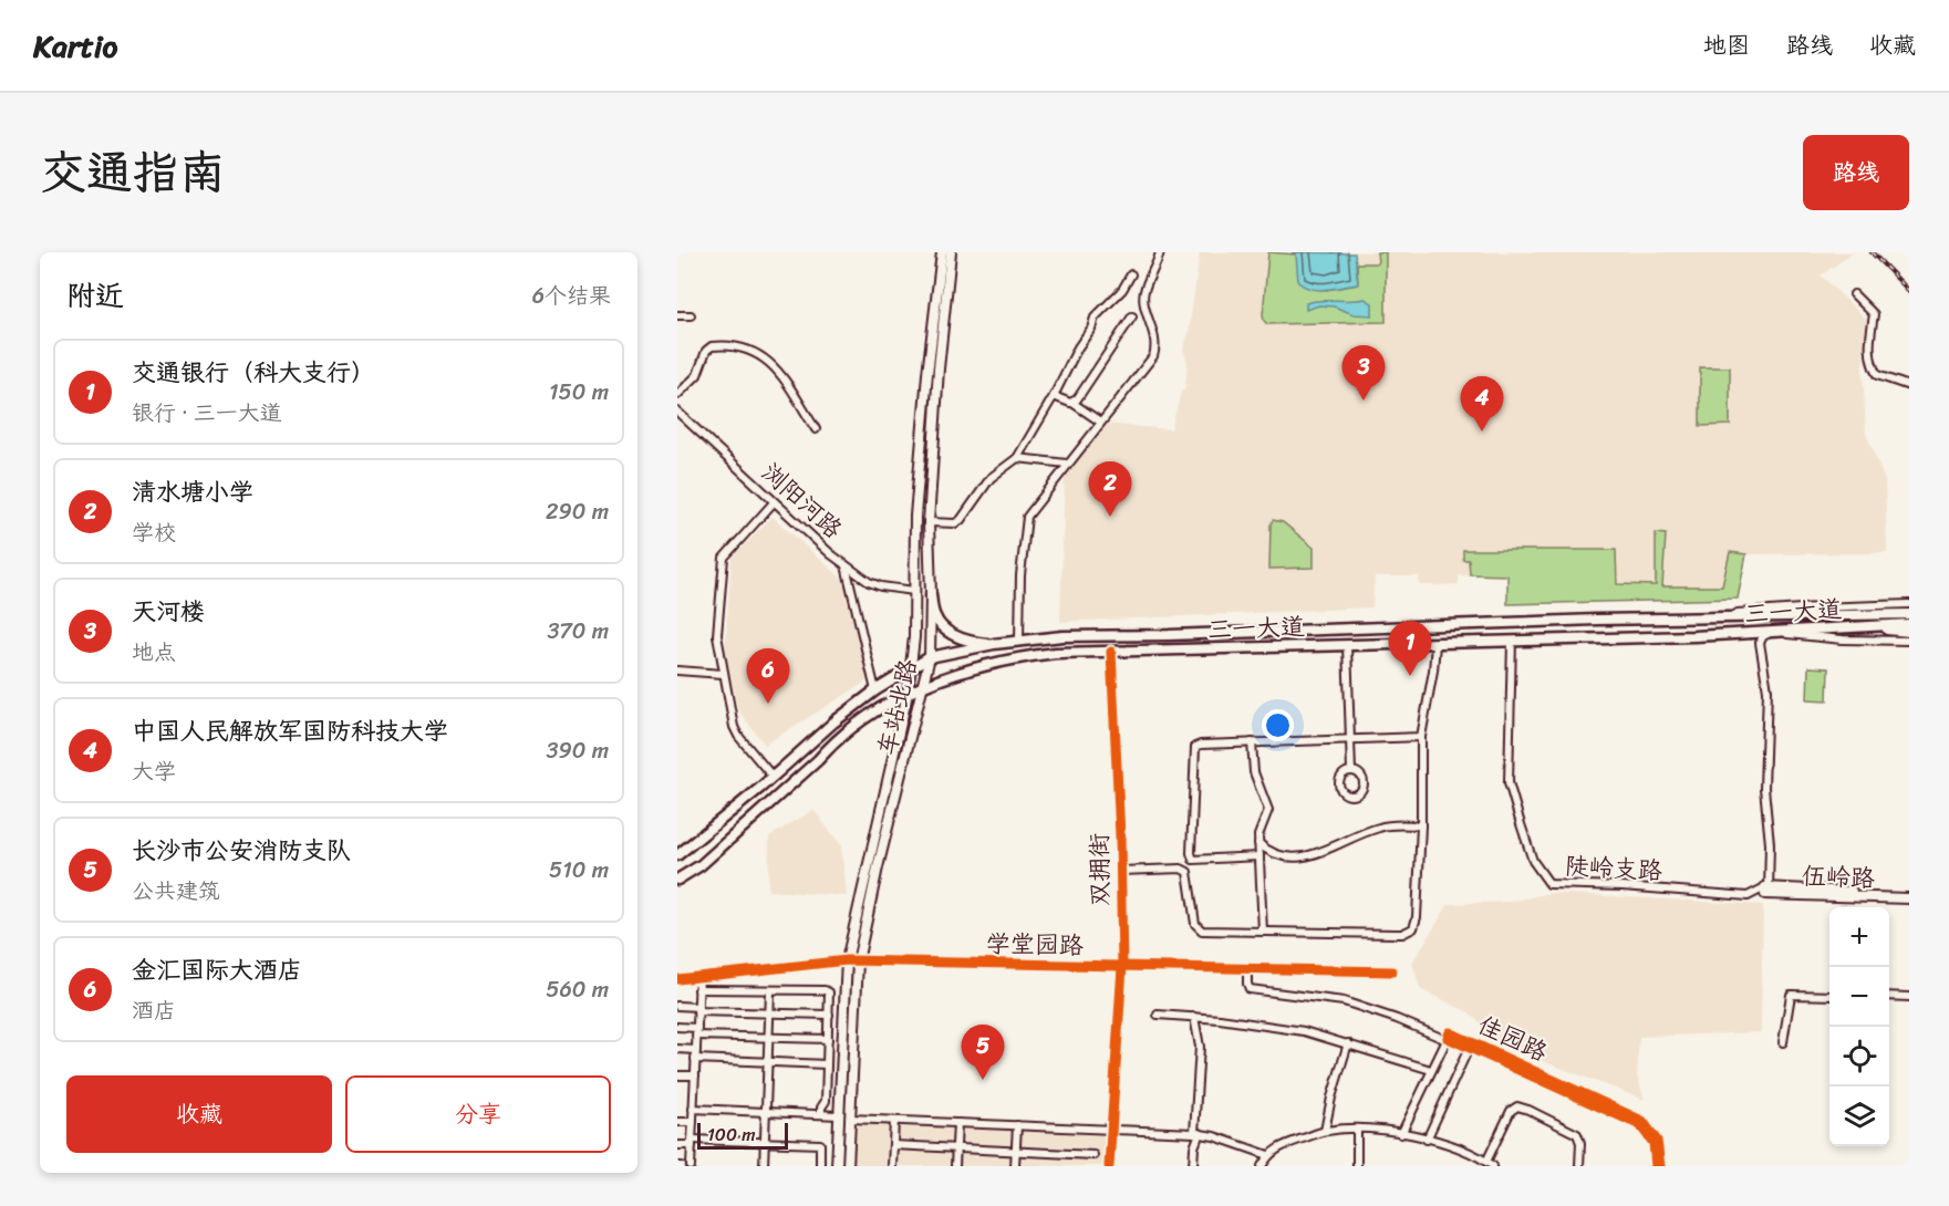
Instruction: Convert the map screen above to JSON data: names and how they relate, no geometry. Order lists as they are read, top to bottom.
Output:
{
  "streets": {
    "highway": ["三一大道"],
    "main road": ["车站北路", "伍岭路"],
    "street": [
      "浏阳河路",
      "陡岭支路",
      "双拥街",
      "学堂园路",
      "佳园路"
    ]
  },
  "crossings": [
    ["浏阳河路", "车站北路"],
    ["三一大道", "车站北路"],
    ["三一大道", "陡岭支路"],
    ["三一大道", "双拥街"],
    ["车站北路", "学堂园路"],
    ["陡岭支路", "伍岭路"],
    ["双拥街", "学堂园路"],
    ["学堂园路", "佳园路"]
  ],
  "scale_bar": "100 m",
  "page": {
    "header": "Kartio",
    "nav": ["地图", "路线", "收藏"],
    "title": "交通指南",
    "buttons": [
      "路线",
      ["收藏", "分享"]
    ],
    "heading": ["附近", "6个结果"],
    "list": [
      {
        "mark": "1",
        "name": "交通银行（科大支行）",
        "note": "银行 · 三一大道",
        "value": "150 m"
      },
      {
        "mark": "2",
        "name": "清水塘小学",
        "note": "学校",
        "value": "290 m"
      },
      {
        "mark": "3",
        "name": "天河楼",
        "note": "地点",
        "value": "370 m"
      },
      {
        "mark": "4",
        "name": "中国人民解放军国防科技大学",
        "note": "大学",
        "value": "390 m"
      },
      {
        "mark": "5",
        "name": "长沙市公安消防支队",
        "note": "公共建筑",
        "value": "510 m"
      },
      {
        "mark": "6",
        "name": "金汇国际大酒店",
        "note": "酒店",
        "value": "560 m"
      }
    ],
    "pins": [
      "3",
      "4",
      "2",
      "1",
      "6",
      "5"
    ],
    "map_buttons": ["+", "−"],
    "scale": "100 m"
  }
}
